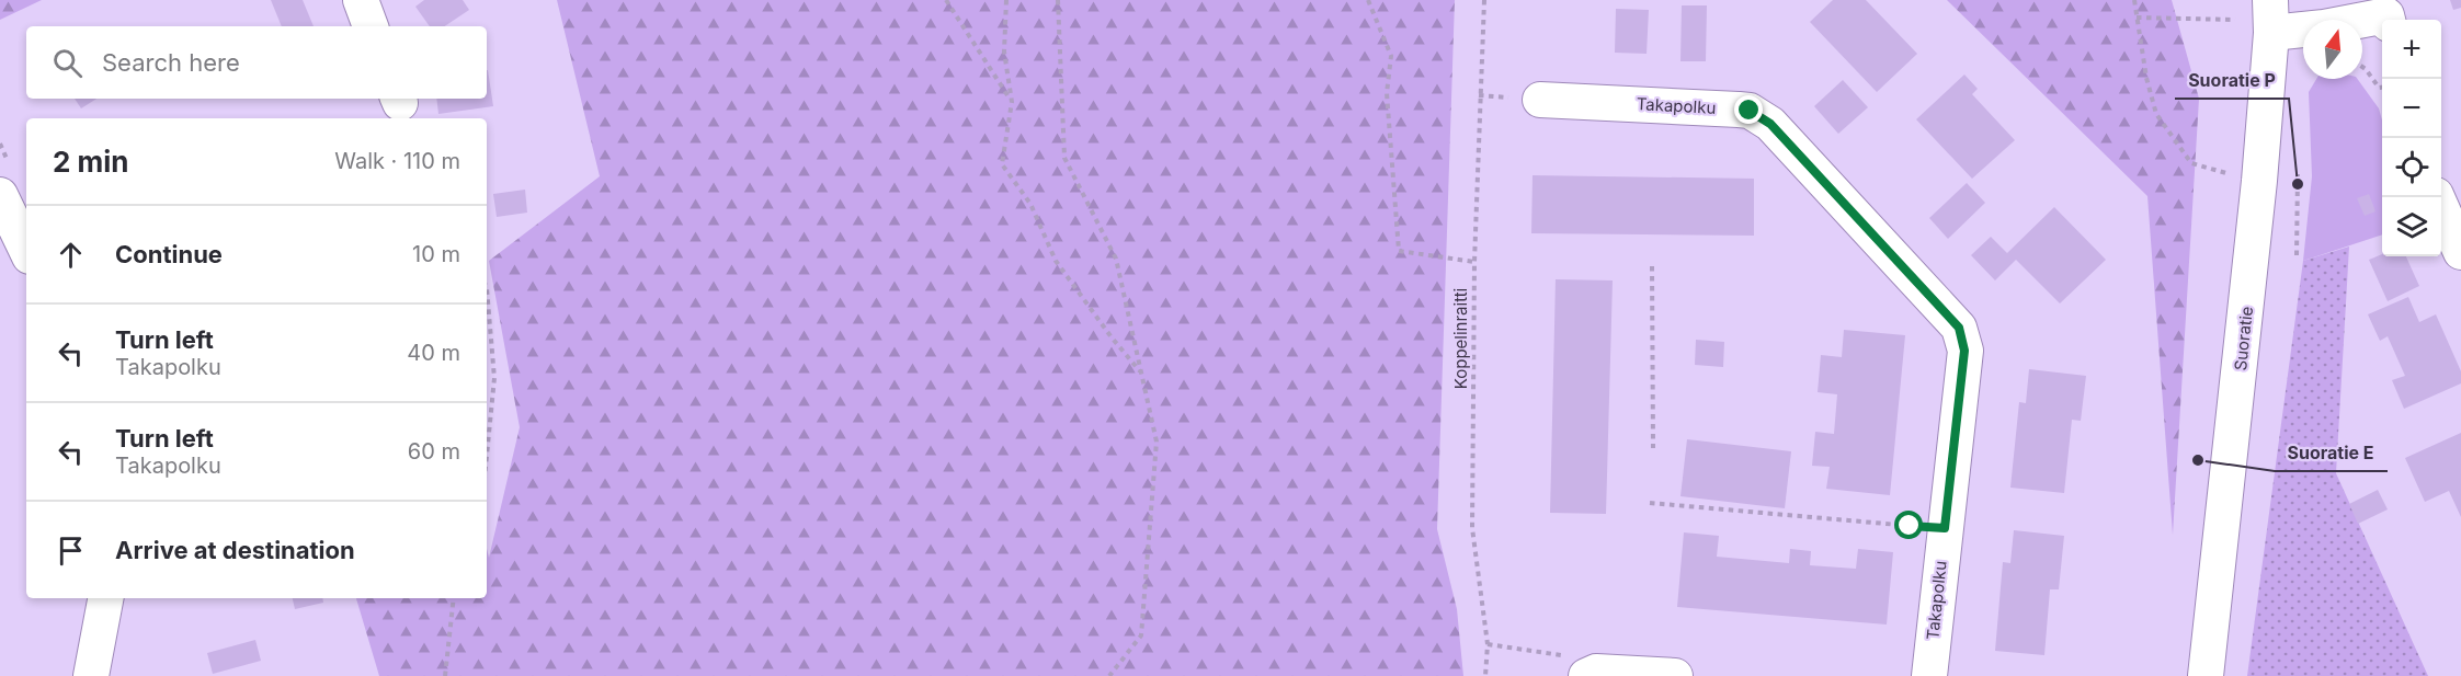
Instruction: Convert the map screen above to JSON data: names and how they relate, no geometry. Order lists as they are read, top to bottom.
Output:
{
  "streets": {
    "street": ["Takapolku", "Suoratie"],
    "path": ["Koppelinraitti"]
  },
  "places": ["Suoratie P", "Suoratie E"],
  "north": "top",
  "page": {
    "map_buttons": ["+", "−"],
    "search": "Search here",
    "heading": ["2 min", "Walk · 110 m"],
    "list": [
      ["Continue", "10 m"],
      ["Turn left", "Takapolku", "40 m"],
      ["Turn left", "Takapolku", "60 m"],
      "Arrive at destination"
    ]
  }
}
